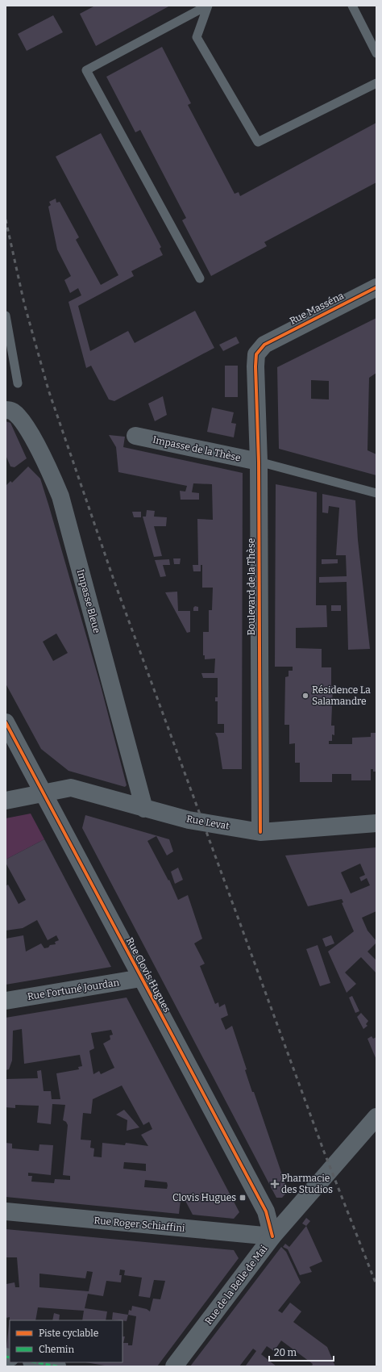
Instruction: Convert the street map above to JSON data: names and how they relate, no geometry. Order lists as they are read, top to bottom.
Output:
{
  "streets": {
    "street": [
      "Rue Masséna",
      "Impasse de la Thèse",
      "Boulevard de la Thèse",
      "Impasse Bleue",
      "Rue Levat",
      "Rue Clovis Hugues",
      "Rue Fortuné Jourdan",
      "Rue Roger Schiaffini",
      "Rue de la Belle de Mai"
    ]
  },
  "crossings": [
    ["Rue Masséna", "Boulevard de la Thèse"],
    ["Impasse de la Thèse", "Boulevard de la Thèse"],
    ["Boulevard de la Thèse", "Rue Levat"],
    ["Impasse Bleue", "Rue Levat"],
    ["Rue Levat", "Rue Clovis Hugues"],
    ["Rue Clovis Hugues", "Rue Fortuné Jourdan"],
    ["Rue Clovis Hugues", "Rue Roger Schiaffini"],
    ["Rue Clovis Hugues", "Rue de la Belle de Mai"],
    ["Rue Roger Schiaffini", "Rue de la Belle de Mai"]
  ],
  "places": {
    "other": ["Résidence La Salamandre"],
    "health": ["Pharmacie des Studios"],
    "transit": ["Clovis Hugues"]
  },
  "legend": ["Piste cyclable", "Chemin"],
  "scale_bar": "20 m"
}
